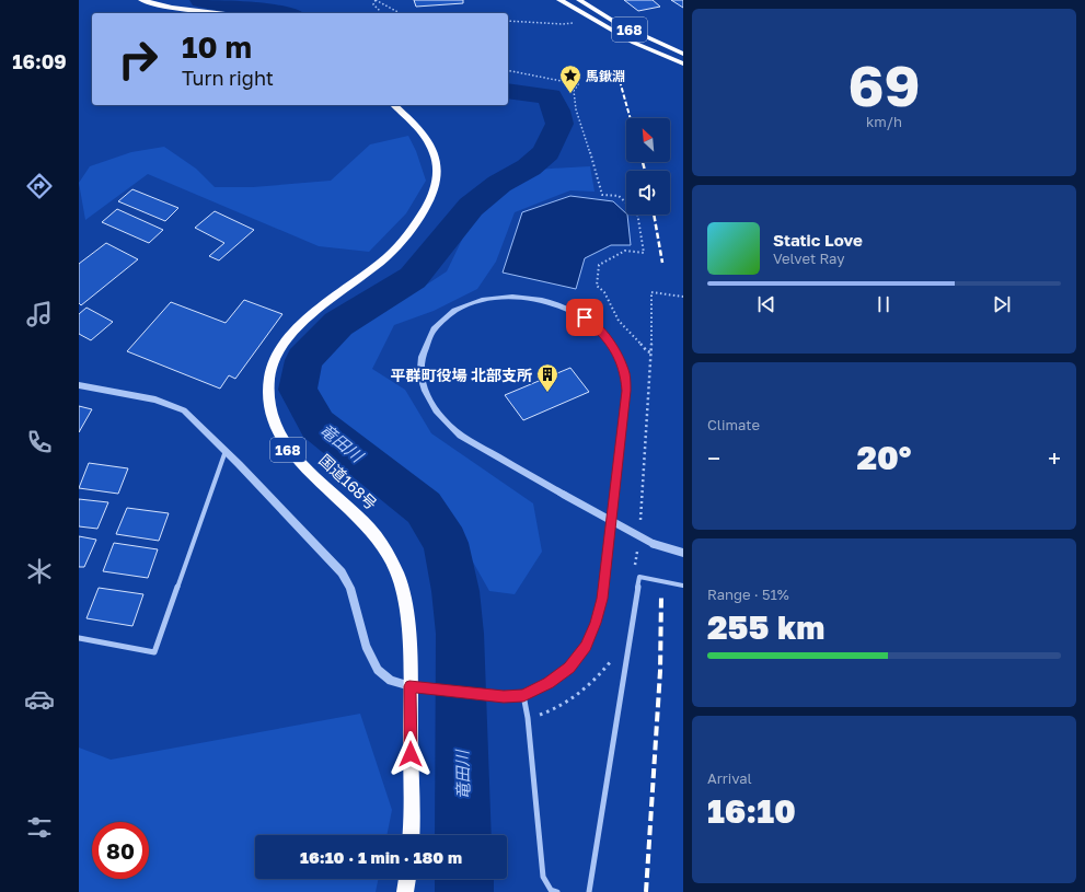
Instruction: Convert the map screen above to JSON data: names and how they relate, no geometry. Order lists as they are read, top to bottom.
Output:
{
  "streets": {
    "highway": ["168", "国道168号"]
  },
  "water": ["竜田川"],
  "places": {
    "place": ["馬鍬淵"],
    "building": ["平群町役場 北部支所"]
  },
  "north": "top left",
  "page": {
    "tabs": "16:09",
    "tile": [
      ["69", "km/h"],
      "Climate",
      ["Range · 51%", "255 km"],
      ["Arrival", "16:10"]
    ],
    "turn": ["10 m", "Turn right"],
    "song": ["Static Love", "Velvet Ray"],
    "heat": ["−", "20°", "+"],
    "limit": "80",
    "trip": "16:10 · 1 min · 180 m"
  }
}
